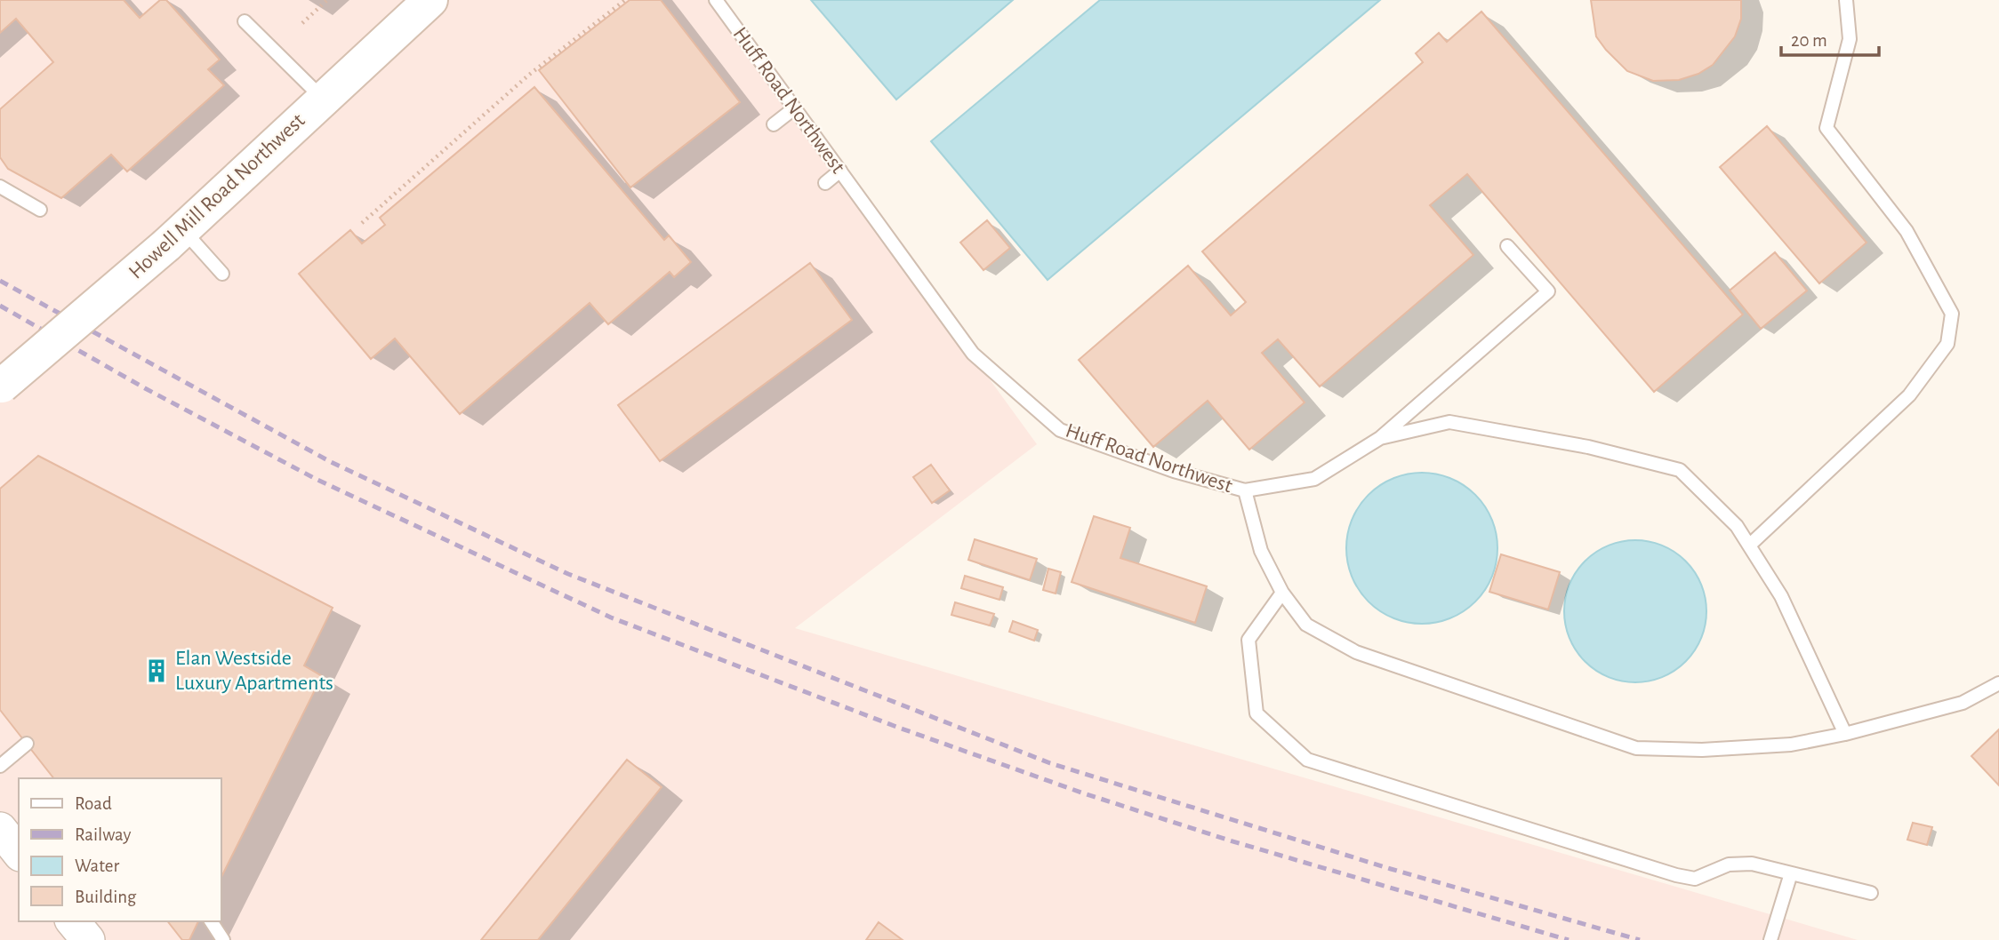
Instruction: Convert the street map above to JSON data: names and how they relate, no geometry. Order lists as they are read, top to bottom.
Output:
{
  "streets": {
    "main road": ["Howell Mill Road Northwest"],
    "lane": ["Huff Road Northwest"]
  },
  "places": {
    "building": ["Elan Westside Luxury Apartments"]
  },
  "legend": [
    "Road",
    "Railway",
    "Water",
    "Building"
  ],
  "scale_bar": "20 m"
}
